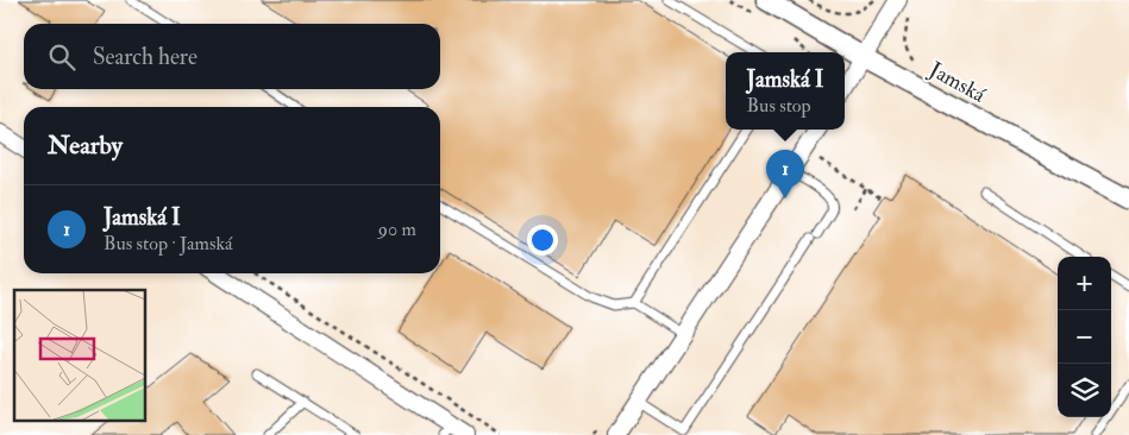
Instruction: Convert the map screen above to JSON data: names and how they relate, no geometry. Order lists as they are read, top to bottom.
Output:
{
  "streets": {
    "street": ["Jamská"]
  },
  "page": {
    "search": "Search here",
    "popup": ["Jamská I", "Bus stop"],
    "heading": "Nearby",
    "pins": "1",
    "list": [
      {
        "mark": "1",
        "name": "Jamská I",
        "note": "Bus stop · Jamská",
        "value": "90 m"
      }
    ],
    "map_buttons": ["+", "−"]
  }
}
